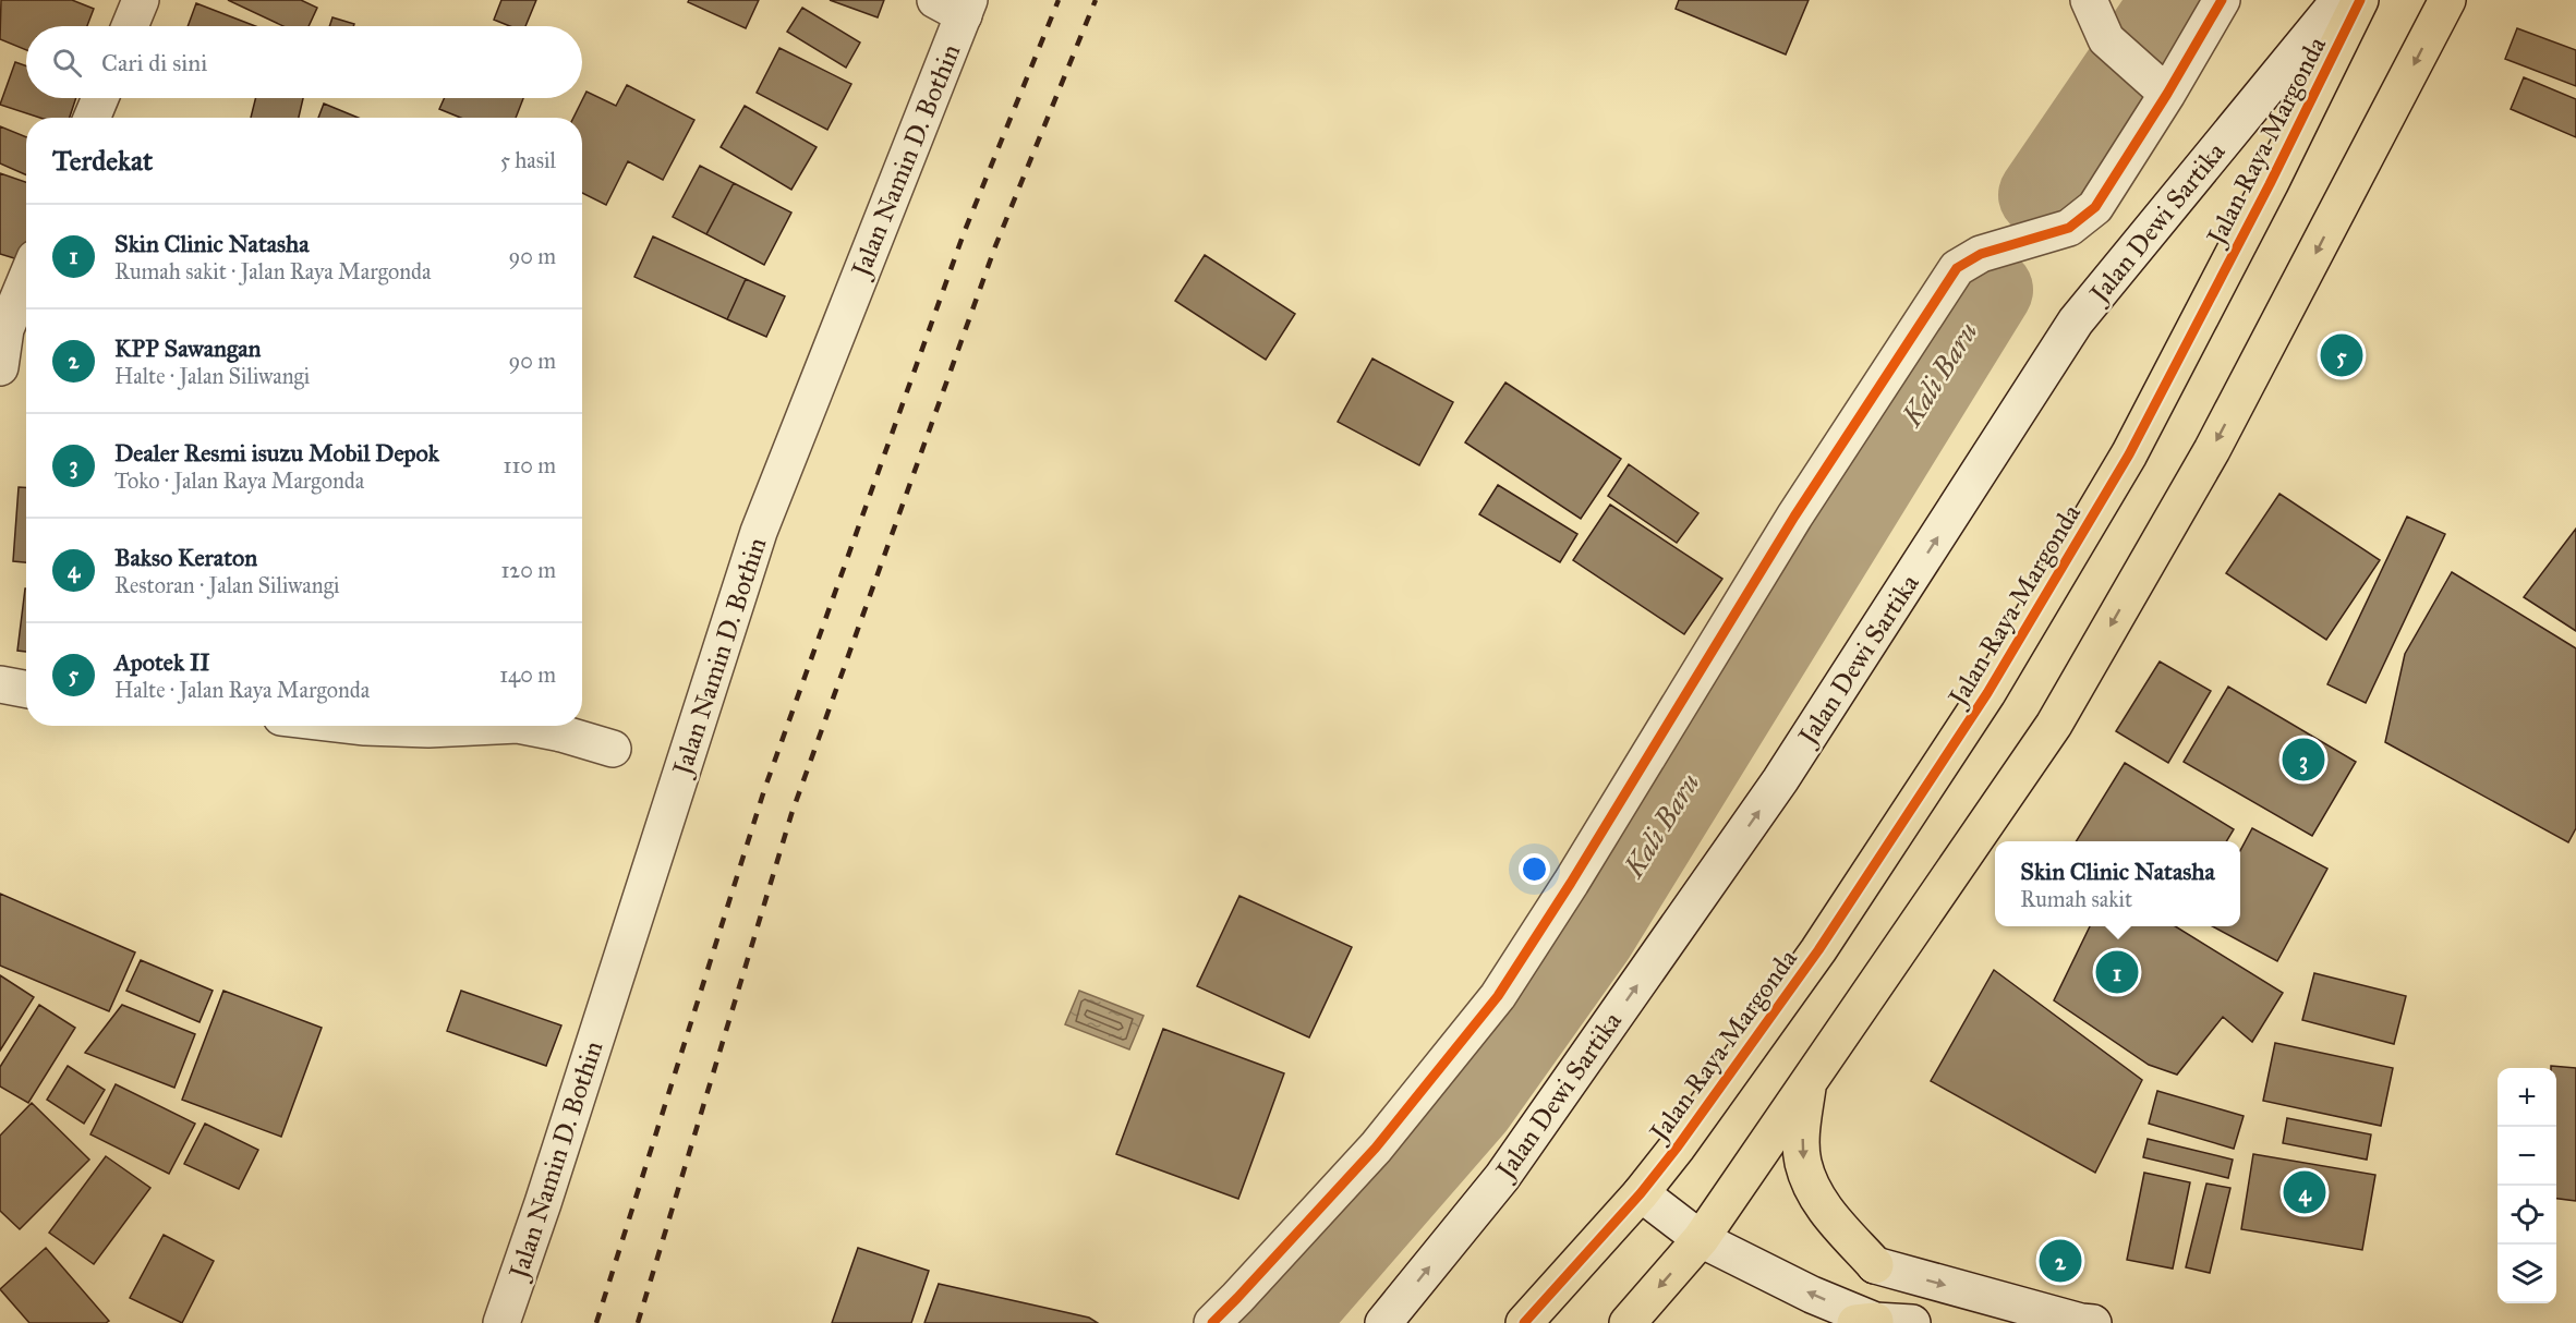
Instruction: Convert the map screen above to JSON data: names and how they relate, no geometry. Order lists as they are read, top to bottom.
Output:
{
  "streets": {
    "main road": ["Jalan Raya Margonda"],
    "street": ["Jalan Namin D. Bothin", "Jalan Dewi Sartika"]
  },
  "water": ["Kali Baru"],
  "page": {
    "search": "Cari di sini",
    "heading": ["Terdekat", "5 hasil"],
    "list": [
      {
        "mark": "1",
        "name": "Skin Clinic Natasha",
        "note": "Rumah sakit · Jalan Raya Margonda",
        "value": "90 m"
      },
      {
        "mark": "2",
        "name": "KPP Sawangan",
        "note": "Halte · Jalan Siliwangi",
        "value": "90 m"
      },
      {
        "mark": "3",
        "name": "Dealer Resmi isuzu Mobil Depok",
        "note": "Toko · Jalan Raya Margonda",
        "value": "110 m"
      },
      {
        "mark": "4",
        "name": "Bakso Keraton",
        "note": "Restoran · Jalan Siliwangi",
        "value": "120 m"
      },
      {
        "mark": "5",
        "name": "Apotek II",
        "note": "Halte · Jalan Raya Margonda",
        "value": "140 m"
      }
    ],
    "pins": [
      "5",
      "3",
      "1",
      "4",
      "2"
    ],
    "popup": ["Skin Clinic Natasha", "Rumah sakit"],
    "map_buttons": ["+", "−"]
  }
}
